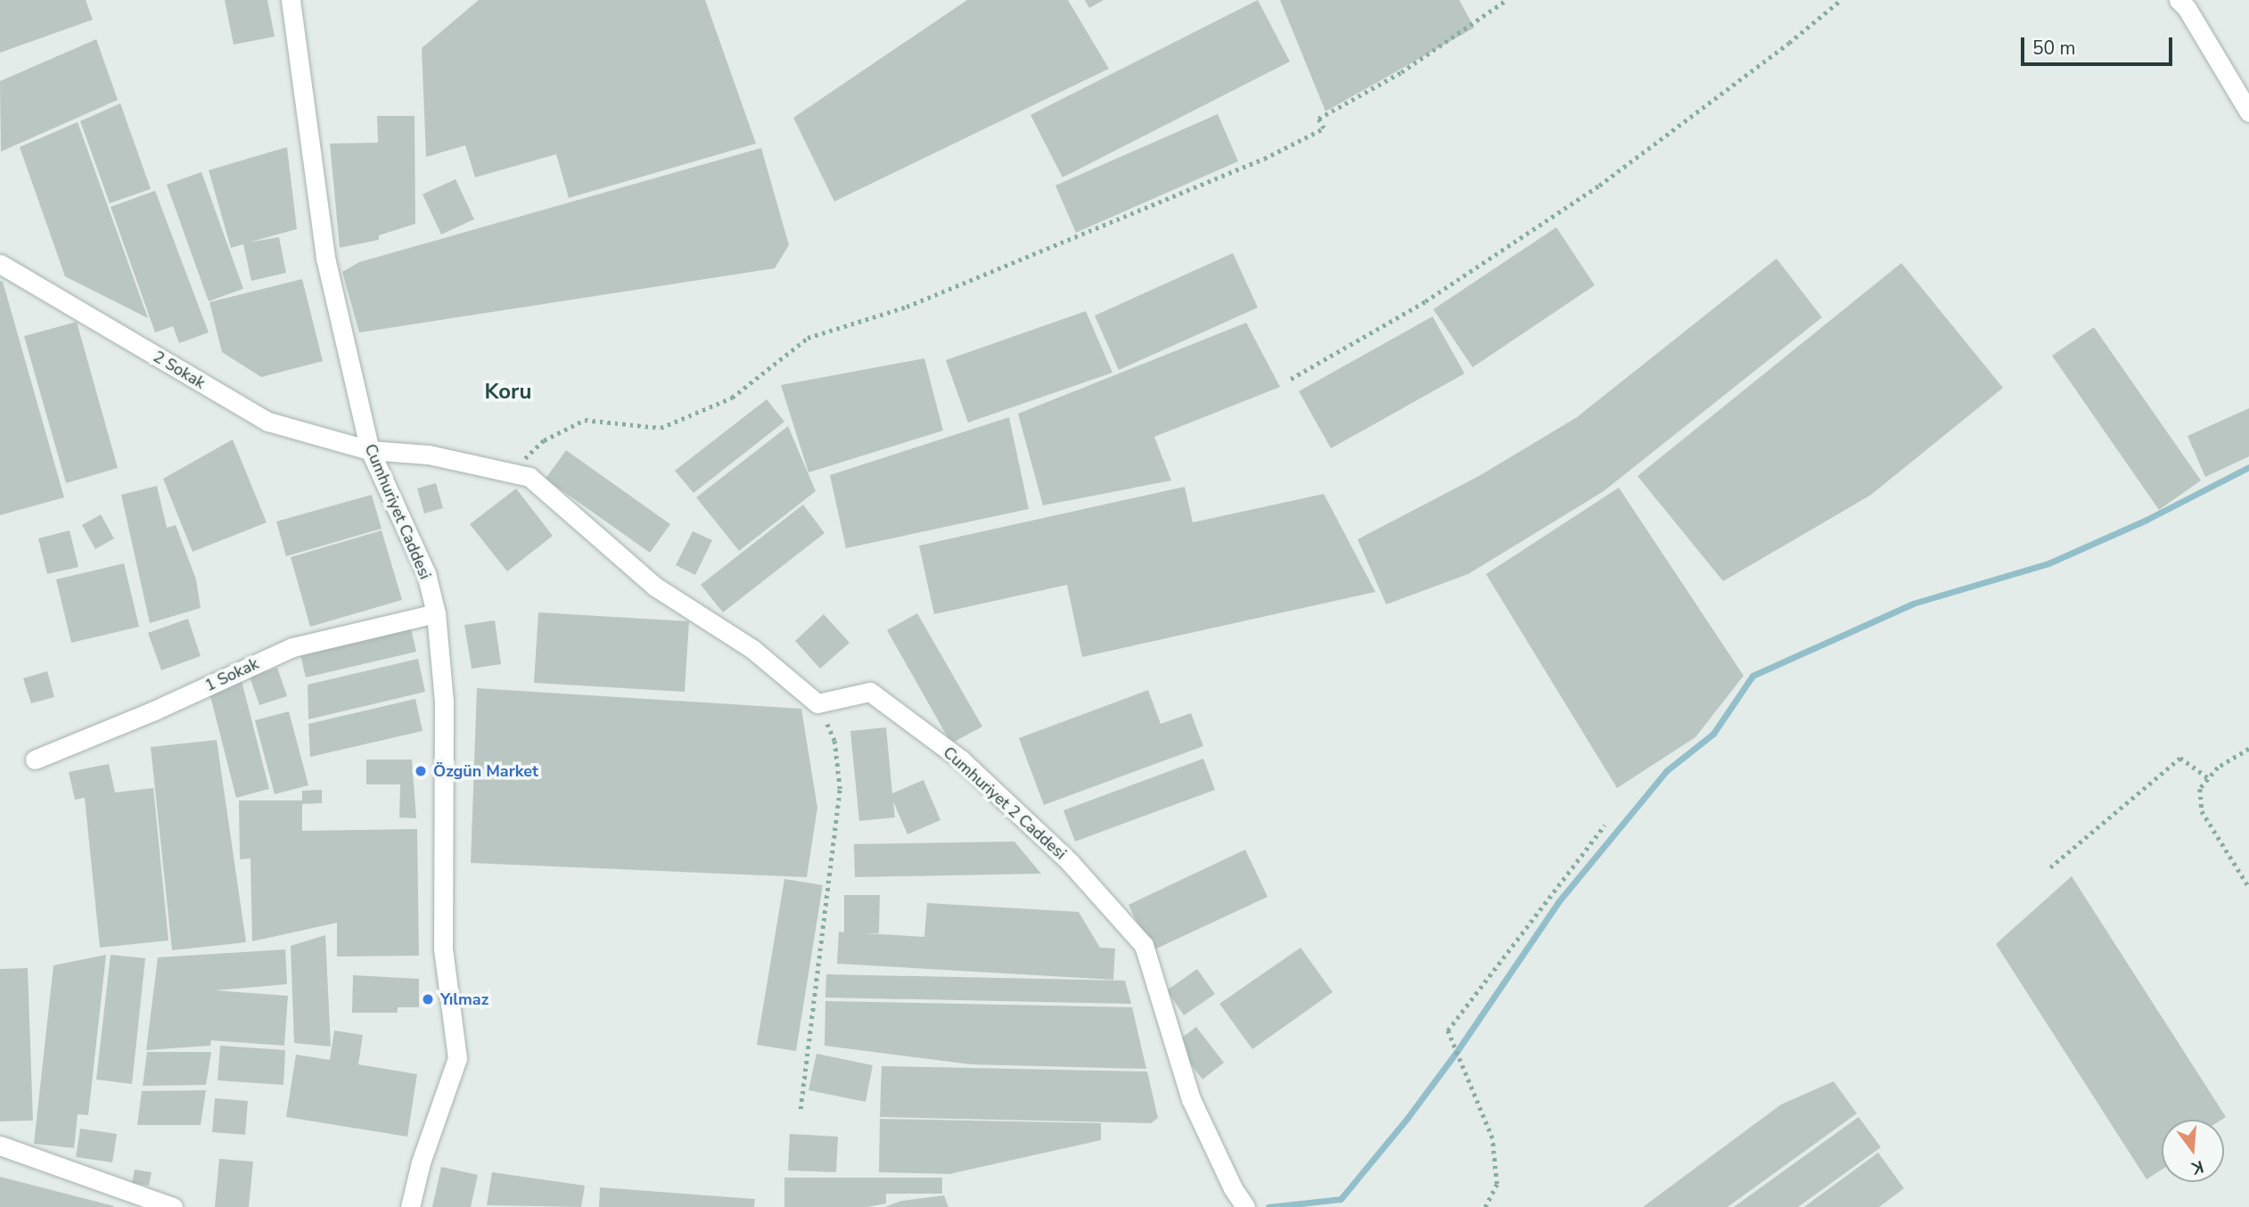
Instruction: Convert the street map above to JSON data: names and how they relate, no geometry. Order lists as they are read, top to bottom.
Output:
{
  "streets": {
    "street": [
      "2 Sokak",
      "Cumhuriyet Caddesi",
      "1 Sokak",
      "Cumhuriyet 2 Caddesi"
    ]
  },
  "crossings": [
    ["2 Sokak", "Cumhuriyet Caddesi"],
    ["Cumhuriyet Caddesi", "1 Sokak"]
  ],
  "districts": ["Koru"],
  "places": ["Özgün Market", "Yılmaz"],
  "scale_bar": "50 m",
  "north": "bottom"
}
